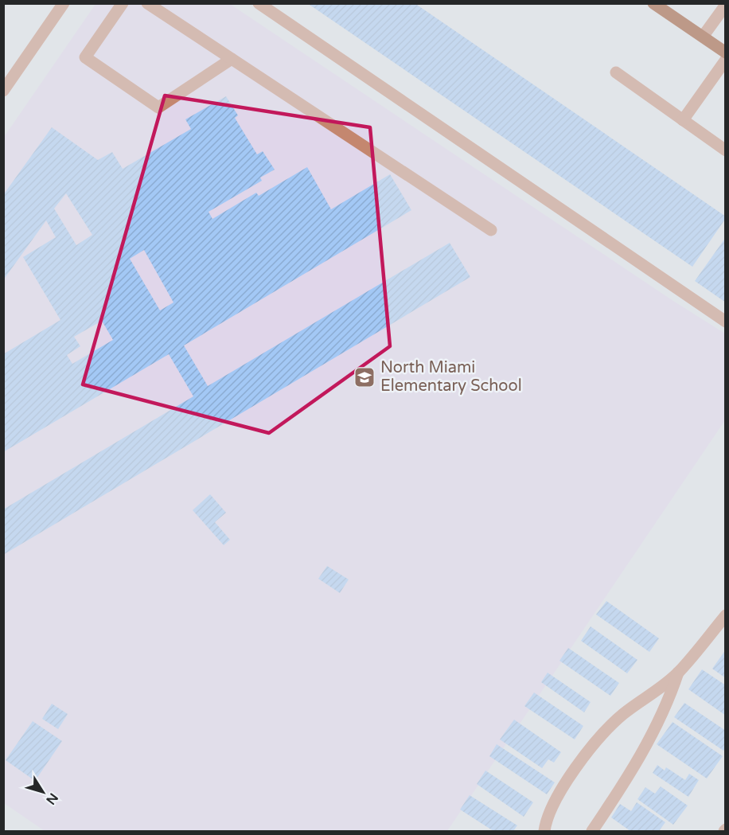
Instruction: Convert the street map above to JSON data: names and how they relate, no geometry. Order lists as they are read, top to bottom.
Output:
{
  "places": {
    "school or university": ["North Miami Elementary School"]
  },
  "north": "bottom right"
}
